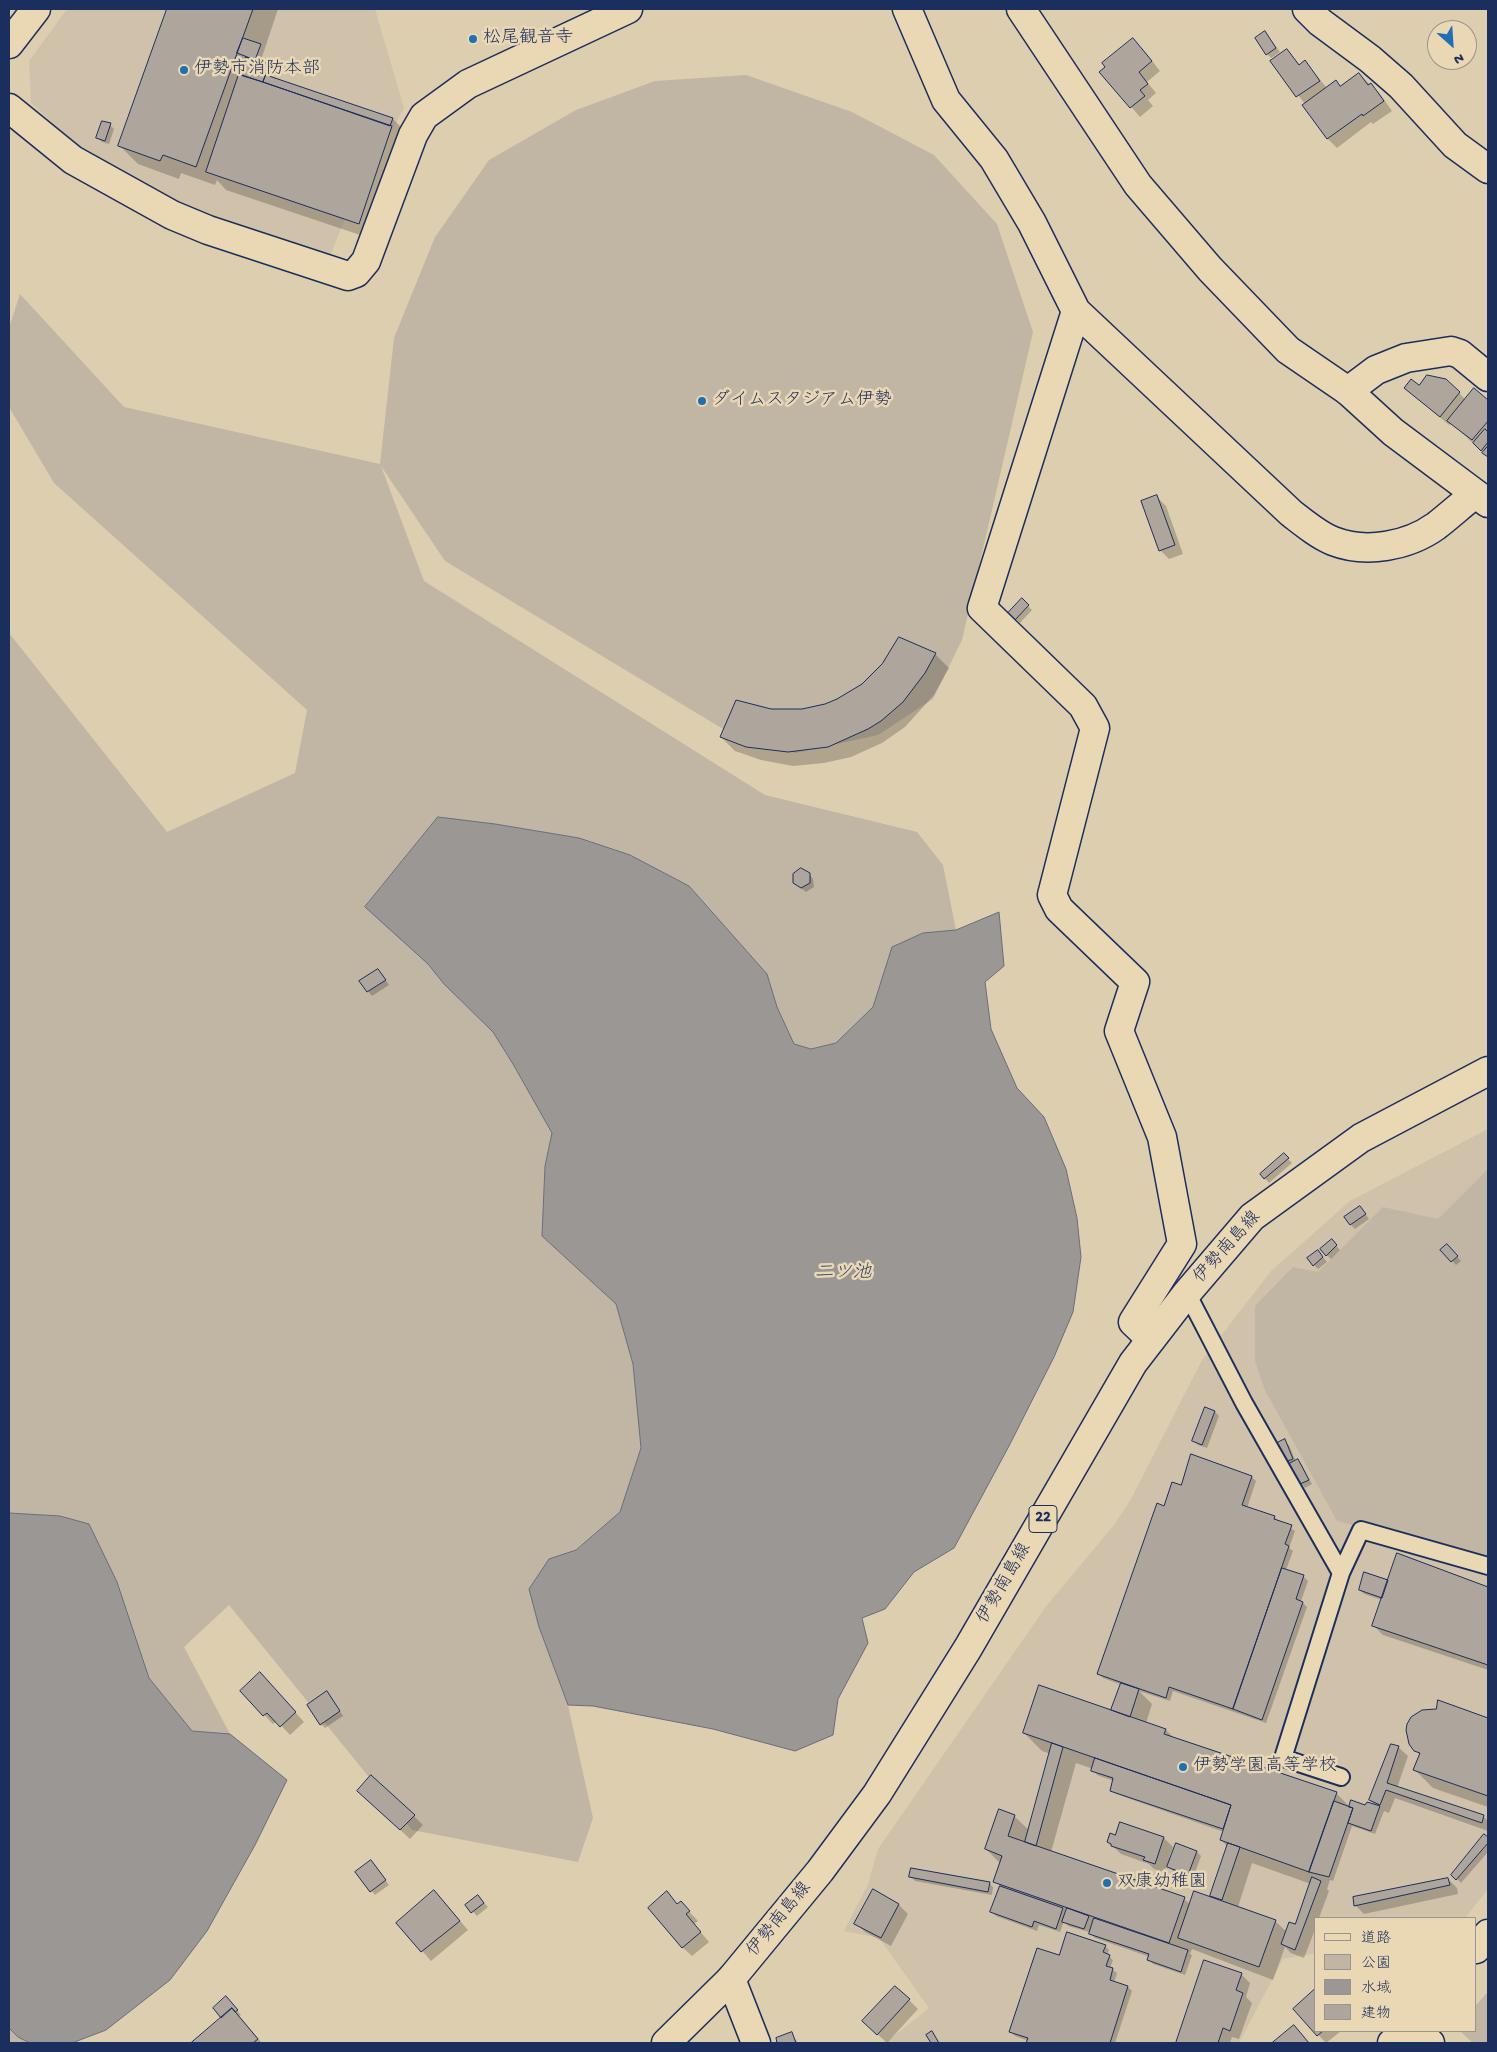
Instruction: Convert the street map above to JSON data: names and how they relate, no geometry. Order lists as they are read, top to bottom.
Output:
{
  "streets": {
    "main road": ["伊勢南島線", "22"]
  },
  "water": ["二ツ池"],
  "places": [
    "松尾観音寺",
    "伊勢市消防本部",
    "ダイムスタジアム伊勢",
    "伊勢学園高等学校",
    "双康幼稚園"
  ],
  "legend": [
    "道路",
    "公園",
    "水域",
    "建物"
  ],
  "north": "bottom right"
}
